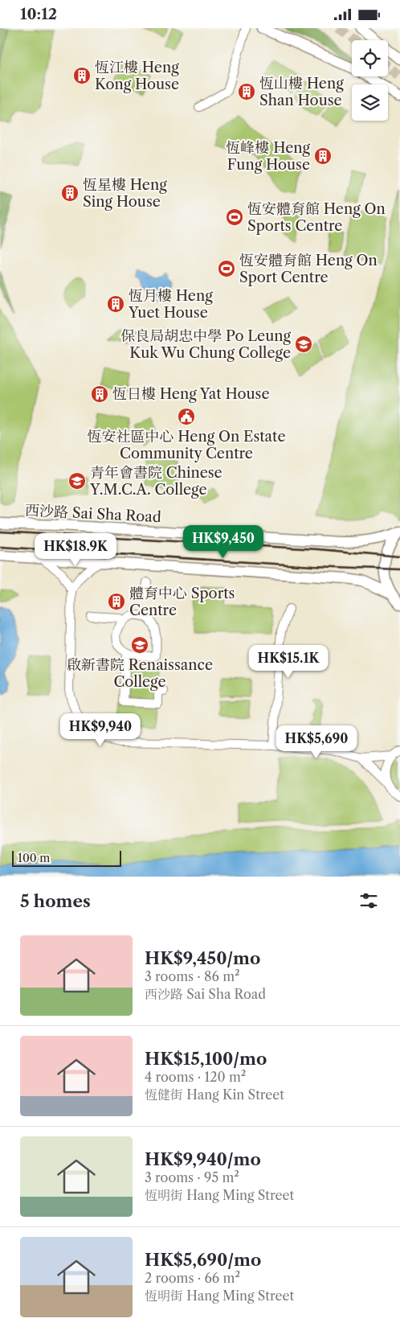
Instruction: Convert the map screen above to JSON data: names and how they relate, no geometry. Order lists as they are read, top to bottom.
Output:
{
  "streets": {
    "main road": ["西沙路 Sai Sha Road"]
  },
  "places": {
    "building": [
      "恆江樓 Heng Kong House",
      "恆山樓 Heng Shan House",
      "恆峰樓 Heng Fung House",
      "恆星樓 Heng Sing House",
      "恆月樓 Heng Yuet House",
      "恆日樓 Heng Yat House",
      "體育中心 Sports Centre"
    ],
    "sports": ["恆安體育館 Heng On Sports Centre", "恆安體育館 Heng On Sport Centre"],
    "school or university": ["保良局胡忠中學 Po Leung Kuk Wu Chung College", "青年會書院 Chinese Y.M.C.A. College", "啟新書院 Renaissance College"],
    "public building": ["恆安社區中心 Heng On Estate Community Centre"]
  },
  "scale_bar": "100 m",
  "page": {
    "status": "10:12",
    "price": [
      "HK$9,450",
      "HK$18.9K",
      "HK$15.1K",
      "HK$9,940",
      "HK$5,690"
    ],
    "scale": "100 m",
    "heading": "5 homes",
    "list": [
      {
        "name": "HK$9,450/mo",
        "note": "3 rooms · 86 m² · 西沙路 Sai Sha Road"
      },
      {
        "name": "HK$15,100/mo",
        "note": "4 rooms · 120 m² · 恆健街 Hang Kin Street"
      },
      {
        "name": "HK$9,940/mo",
        "note": "3 rooms · 95 m² · 恆明街 Hang Ming Street"
      },
      {
        "name": "HK$5,690/mo",
        "note": "2 rooms · 66 m² · 恆明街 Hang Ming Street"
      }
    ]
  }
}
